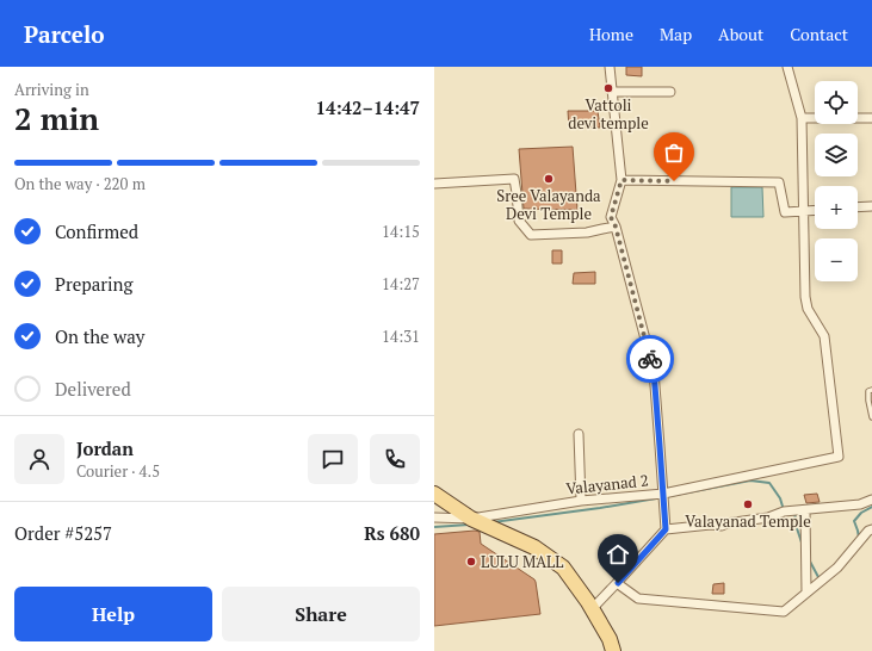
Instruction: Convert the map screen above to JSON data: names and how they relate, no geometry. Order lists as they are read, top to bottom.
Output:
{
  "streets": {
    "street": ["Valayanad 2"]
  },
  "places": [
    "Vattoli devi temple",
    "Sree Valayanda Devi Temple",
    "Valayanad Temple",
    "LULU MALL"
  ],
  "page": {
    "header": "Parcelo",
    "nav": [
      "Home",
      "Map",
      "About",
      "Contact"
    ],
    "heading": ["2 min", "Arriving in", "14:42–14:47"],
    "panel": [
      "Jordan",
      "Courier · 4.5",
      "Order #5257",
      "Rs 680"
    ],
    "map_buttons": ["+", "−"],
    "bar": "On the way · 220 m",
    "list": [
      ["Confirmed", "14:15"],
      ["Preparing", "14:27"],
      ["On the way", "14:31"],
      "Delivered"
    ],
    "buttons": ["Help", "Share"]
  }
}
